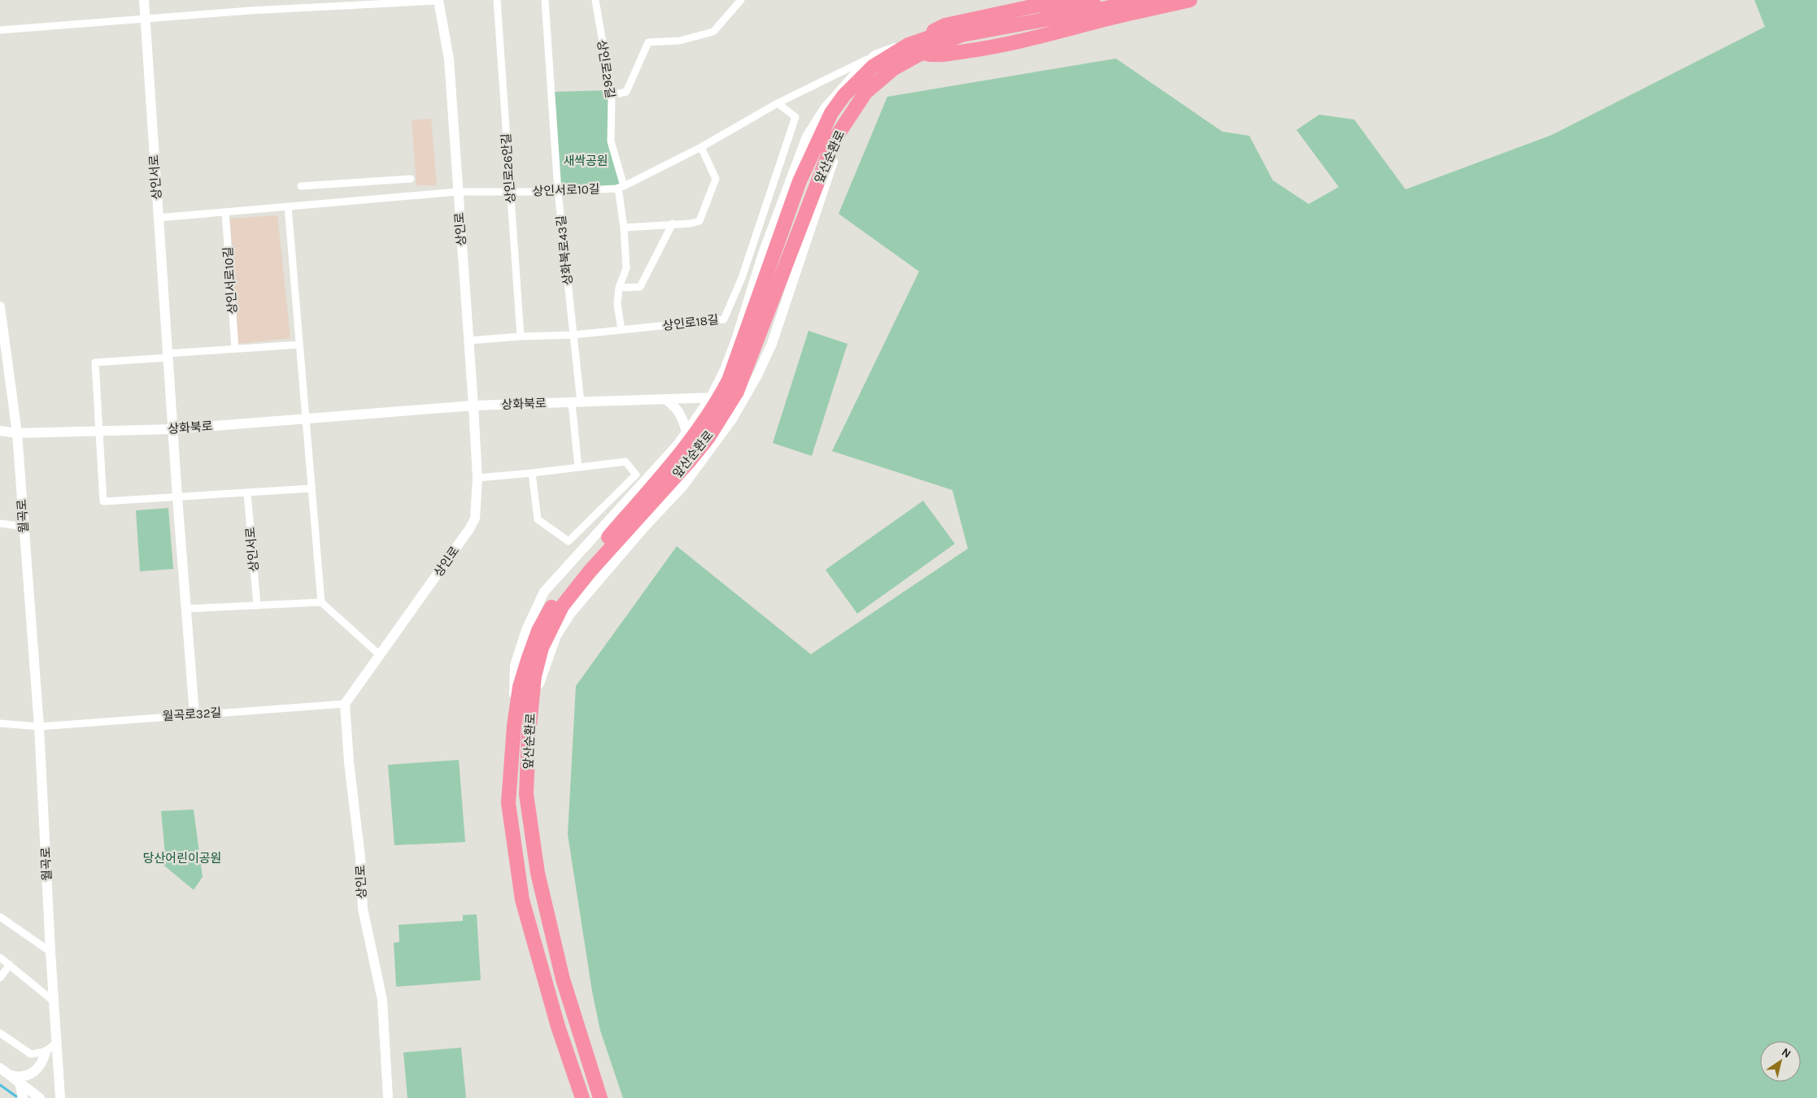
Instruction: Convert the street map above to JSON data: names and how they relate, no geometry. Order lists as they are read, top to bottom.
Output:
{
  "streets": {
    "highway": ["앞산순환로"],
    "street": [
      "상인로26길",
      "상인로26안길",
      "상인서로",
      "상인서로10길",
      "상인로",
      "상화북로43길",
      "상인로18길",
      "상화북로",
      "월곡로",
      "월곡로32길"
    ]
  },
  "crossings": [
    ["상인로26길", "상인서로10길"],
    ["상인로26길", "상인로18길"],
    ["상인로26안길", "상인서로10길"],
    ["상인로26안길", "상인로18길"],
    ["상인서로", "상인서로10길"],
    ["상인서로", "상화북로"],
    ["상인서로", "월곡로32길"],
    ["상인서로10길", "상인로"],
    ["상인서로10길", "상화북로43길"],
    ["상인서로10길", "상인로18길"],
    ["상인로", "상인로18길"],
    ["상인로", "상화북로"],
    ["상인로", "월곡로32길"],
    ["상화북로43길", "상인로18길"],
    ["상화북로43길", "상화북로"],
    ["상화북로", "월곡로"],
    ["월곡로", "월곡로32길"]
  ],
  "parks": ["새싹공원", "당산어린이공원"],
  "north": "top right"
}
